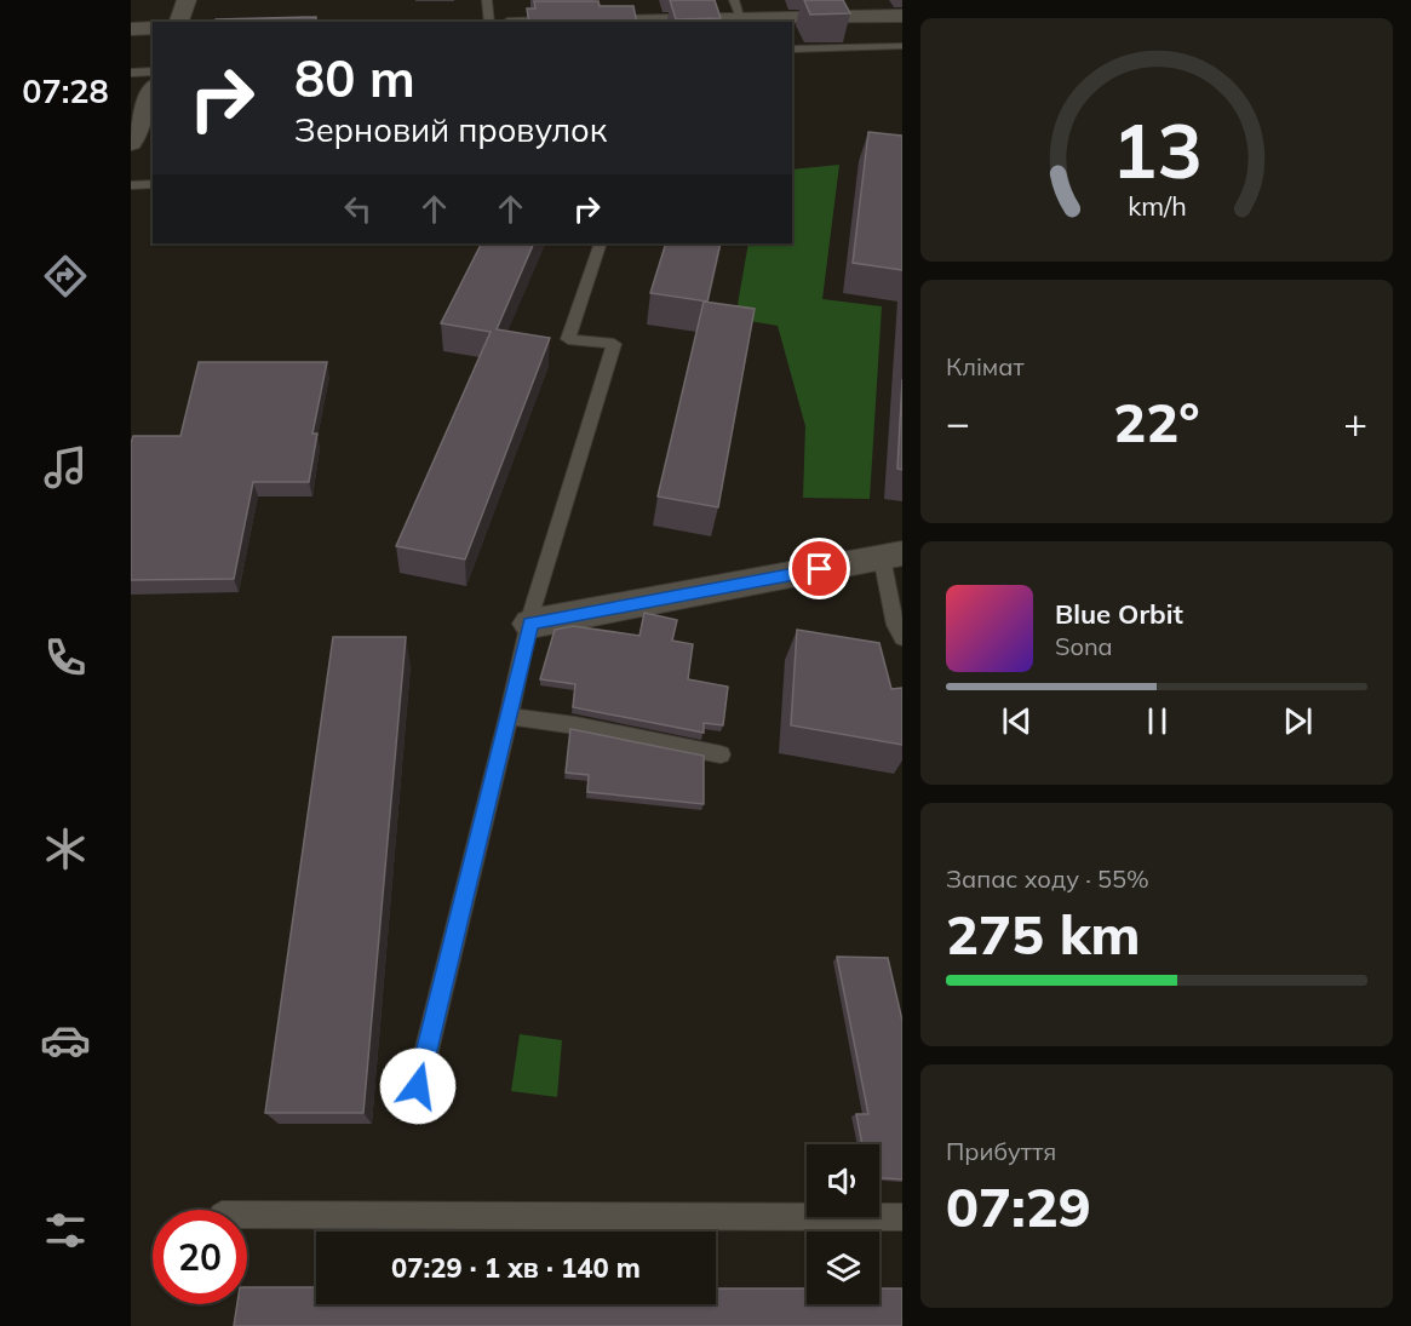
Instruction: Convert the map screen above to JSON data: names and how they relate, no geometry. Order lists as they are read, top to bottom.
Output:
{
  "page": {
    "tabs": "07:28",
    "turn": ["80 m", "Зерновий провулок"],
    "tile": [
      "Клімат",
      ["Запас ходу · 55%", "275 km"],
      ["Прибуття", "07:29"]
    ],
    "heat": ["−", "22°", "+"],
    "song": ["Blue Orbit", "Sona"],
    "limit": "20",
    "trip": "07:29 · 1 хв · 140 m",
    "gauge": ["13", "km/h"]
  }
}
